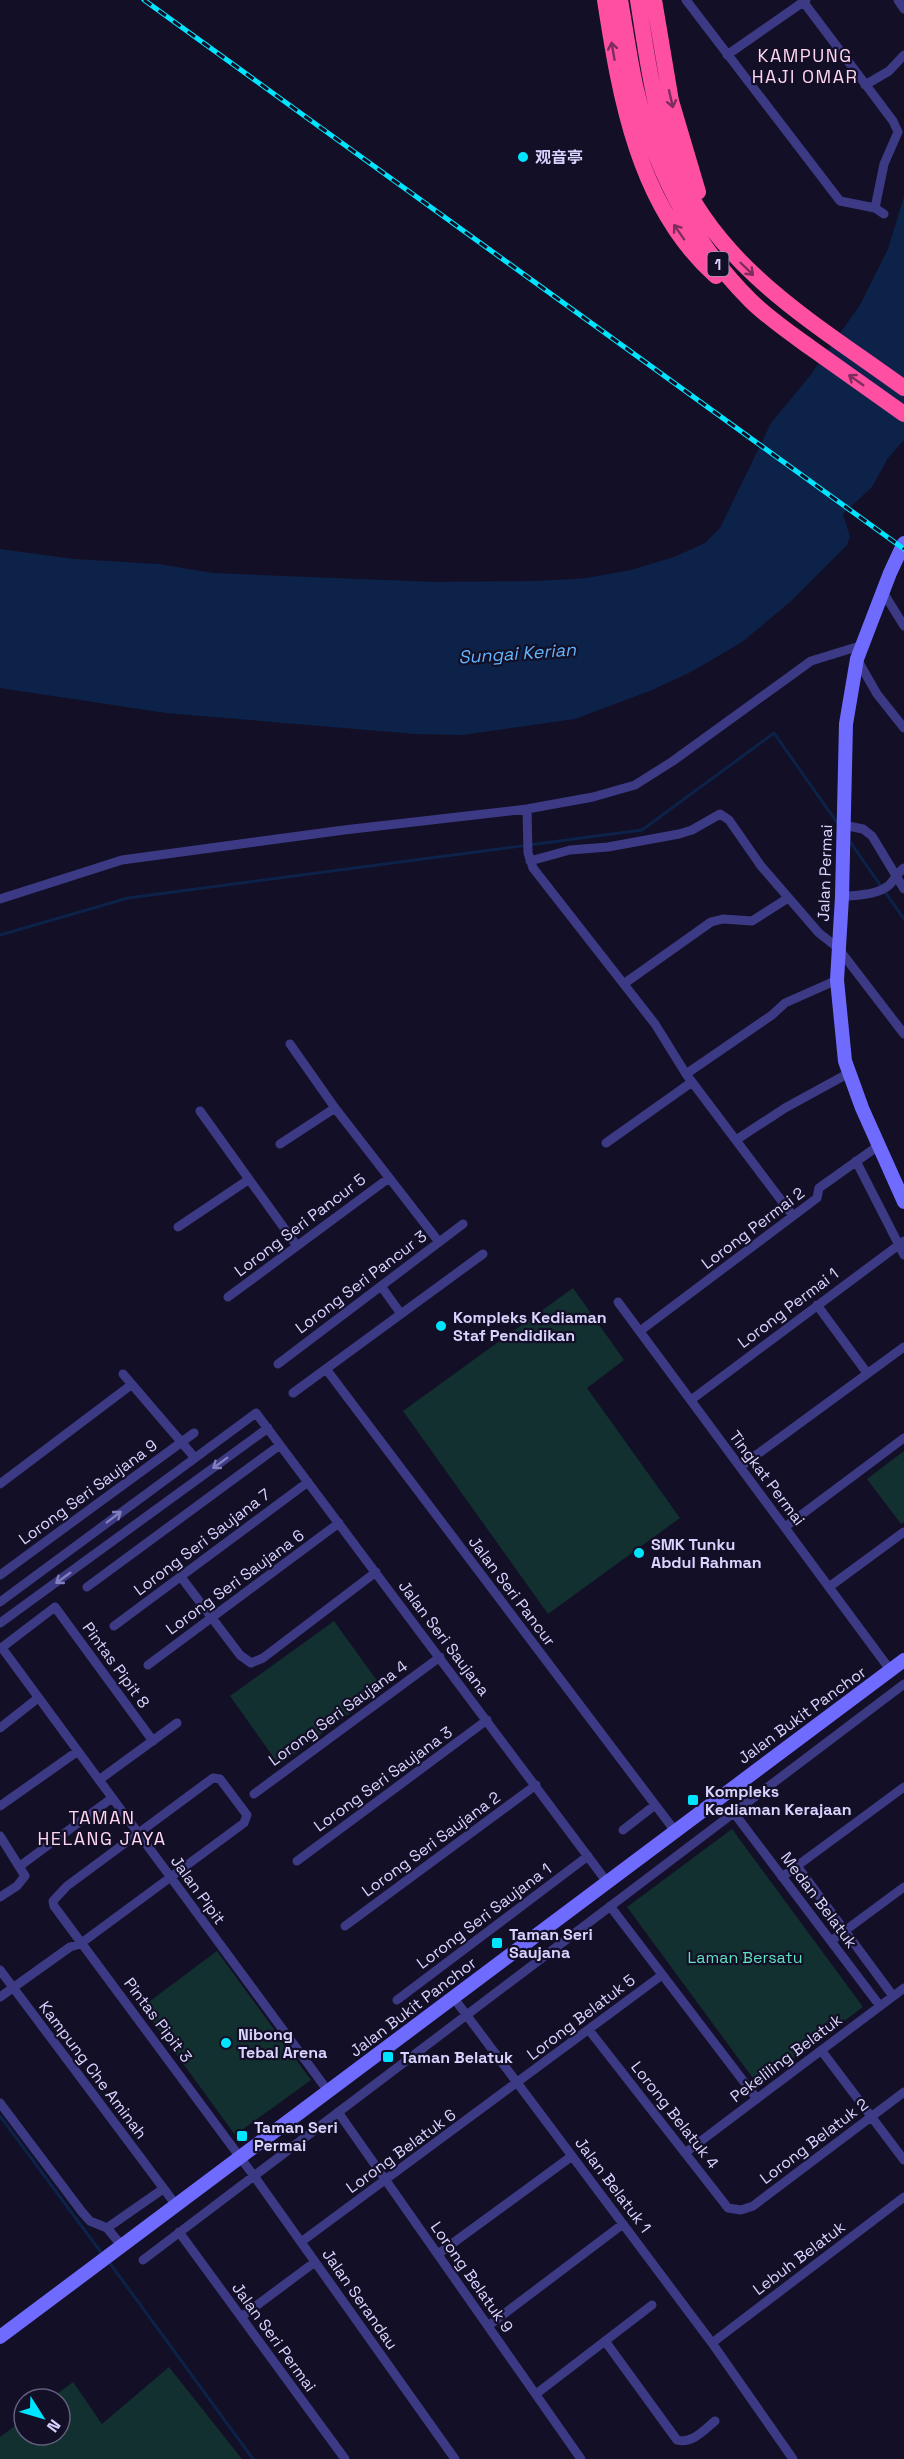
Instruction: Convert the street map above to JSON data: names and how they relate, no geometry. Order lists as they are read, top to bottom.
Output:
{
  "streets": {
    "highway": ["1"],
    "main road": ["Jalan Permai", "Jalan Bukit Panchor"],
    "street": [
      "Lorong Seri Pancur 5",
      "Lorong Permai 2",
      "Lorong Seri Pancur 3",
      "Lorong Permai 1",
      "Tingkat Permai",
      "Lorong Seri Saujana 9",
      "Lorong Seri Saujana 7",
      "Lorong Seri Saujana 6",
      "Jalan Seri Pancur",
      "Jalan Seri Saujana",
      "Pintas Pipit 8",
      "Lorong Seri Saujana 4",
      "Lorong Seri Saujana 3",
      "Lorong Seri Saujana 2",
      "Jalan Pipit",
      "Medan Belatuk",
      "Lorong Seri Saujana 1",
      "Lorong Belatuk 5",
      "Pintas Pipit 3",
      "Pekeliling Belatuk",
      "Kampung Che Aminah",
      "Lorong Belatuk 4",
      "Lorong Belatuk 2",
      "Lorong Belatuk 6",
      "Jalan Belatuk 1",
      "Lebuh Belatuk",
      "Lorong Belatuk 9",
      "Jalan Serandau",
      "Jalan Seri Permai"
    ]
  },
  "crossings": [
    ["Jalan Permai", "Lorong Permai 2"],
    ["Lorong Permai 2", "Tingkat Permai"],
    ["Lorong Permai 1", "Tingkat Permai"],
    ["Tingkat Permai", "Jalan Bukit Panchor"],
    ["Lorong Seri Saujana 7", "Jalan Seri Saujana"],
    ["Lorong Seri Saujana 6", "Jalan Seri Saujana"],
    ["Jalan Seri Pancur", "Jalan Bukit Panchor"],
    ["Jalan Seri Saujana", "Lorong Seri Saujana 4"],
    ["Jalan Seri Saujana", "Jalan Bukit Panchor"],
    ["Jalan Seri Saujana", "Lorong Seri Saujana 3"],
    ["Jalan Seri Saujana", "Lorong Seri Saujana 2"],
    ["Jalan Seri Saujana", "Lorong Seri Saujana 1"],
    ["Pintas Pipit 8", "Jalan Pipit"],
    ["Jalan Bukit Panchor", "Jalan Pipit"],
    ["Jalan Bukit Panchor", "Pintas Pipit 3"],
    ["Jalan Bukit Panchor", "Kampung Che Aminah"],
    ["Jalan Bukit Panchor", "Jalan Belatuk 1"],
    ["Jalan Bukit Panchor", "Jalan Serandau"],
    ["Jalan Pipit", "Pintas Pipit 3"],
    ["Medan Belatuk", "Pekeliling Belatuk"],
    ["Lorong Belatuk 5", "Lorong Belatuk 4"],
    ["Lorong Belatuk 5", "Lorong Belatuk 6"],
    ["Lorong Belatuk 5", "Jalan Belatuk 1"],
    ["Pintas Pipit 3", "Jalan Serandau"],
    ["Pekeliling Belatuk", "Lorong Belatuk 4"],
    ["Lorong Belatuk 4", "Lorong Belatuk 2"],
    ["Lorong Belatuk 6", "Jalan Belatuk 1"],
    ["Lorong Belatuk 6", "Lorong Belatuk 9"],
    ["Lorong Belatuk 6", "Jalan Serandau"],
    ["Jalan Belatuk 1", "Lebuh Belatuk"]
  ],
  "districts": ["KAMPUNG HAJI OMAR", "TAMAN HELANG JAYA"],
  "water": ["Sungai Kerian"],
  "parks": ["Laman Bersatu"],
  "places": {
    "other": [
      "观音亭",
      "Kompleks Kediaman Staf Pendidikan",
      "SMK Tunku Abdul Rahman",
      "Nibong Tebal Arena"
    ],
    "transit": [
      "Kompleks Kediaman Kerajaan",
      "Taman Seri Saujana",
      "Taman Belatuk",
      "Taman Seri Permai"
    ]
  },
  "north": "bottom right"
}
